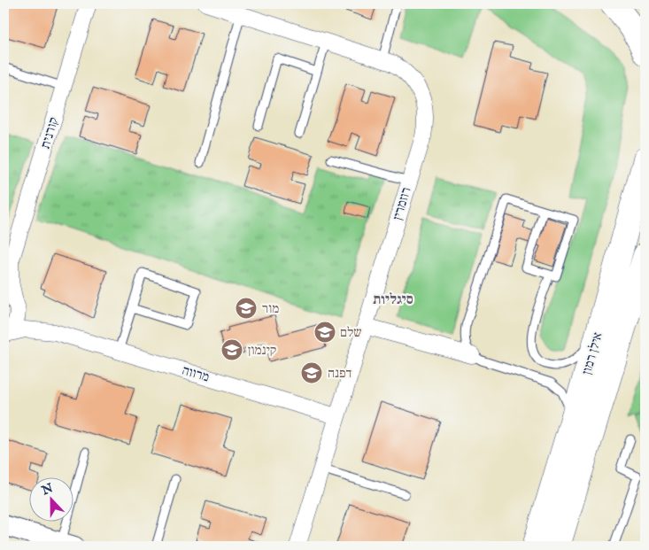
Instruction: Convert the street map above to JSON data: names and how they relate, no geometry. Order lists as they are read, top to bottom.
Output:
{
  "streets": {
    "main road": ["אילן רמון"],
    "street": ["קורנית", "רוזמרין", "מרווה"]
  },
  "crossings": [
    ["קורנית", "מרווה"],
    ["רוזמרין", "מרווה"]
  ],
  "districts": ["סיגליות"],
  "places": {
    "school or university": [
      "מור",
      "שלם",
      "קינמון",
      "דפנה"
    ]
  },
  "north": "top"
}
